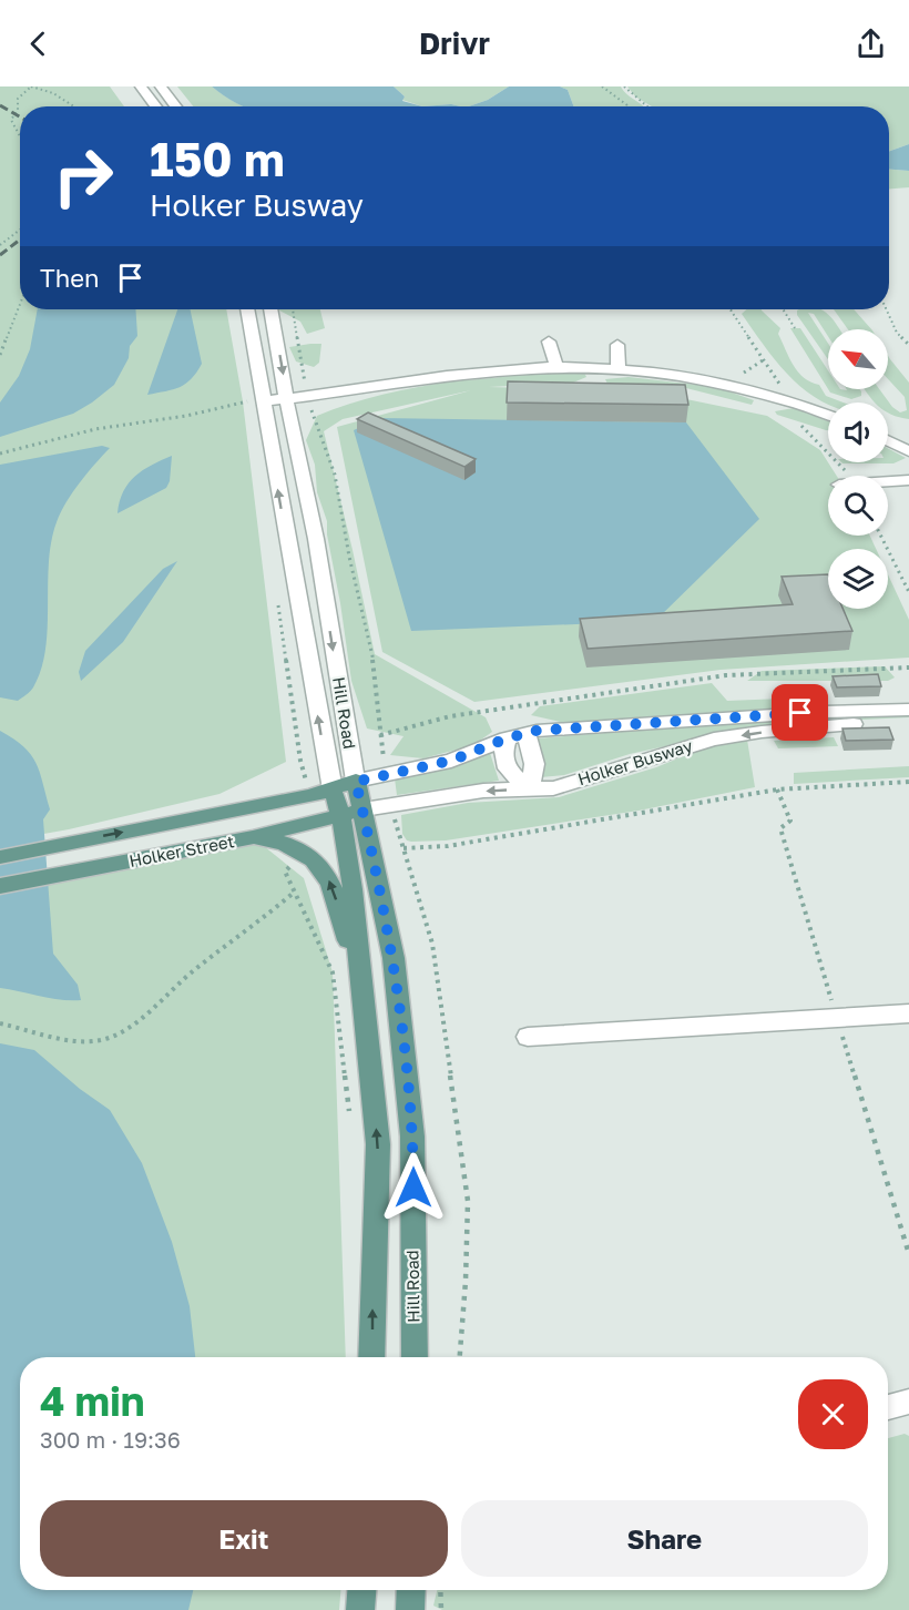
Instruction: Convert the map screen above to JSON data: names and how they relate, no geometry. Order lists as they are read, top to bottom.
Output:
{
  "streets": {
    "main road": ["Hill Road", "Holker Street"],
    "street": ["Holker Busway"]
  },
  "crossings": [
    ["Hill Road", "Holker Busway"],
    ["Hill Road", "Holker Street"],
    ["Holker Busway", "Holker Street"]
  ],
  "north": "top left",
  "page": {
    "header": "Drivr",
    "turn": ["150 m", "Holker Busway"],
    "then": "Then",
    "heading": ["4 min", "300 m · 19:36"],
    "buttons": ["Exit", "Share"]
  }
}
